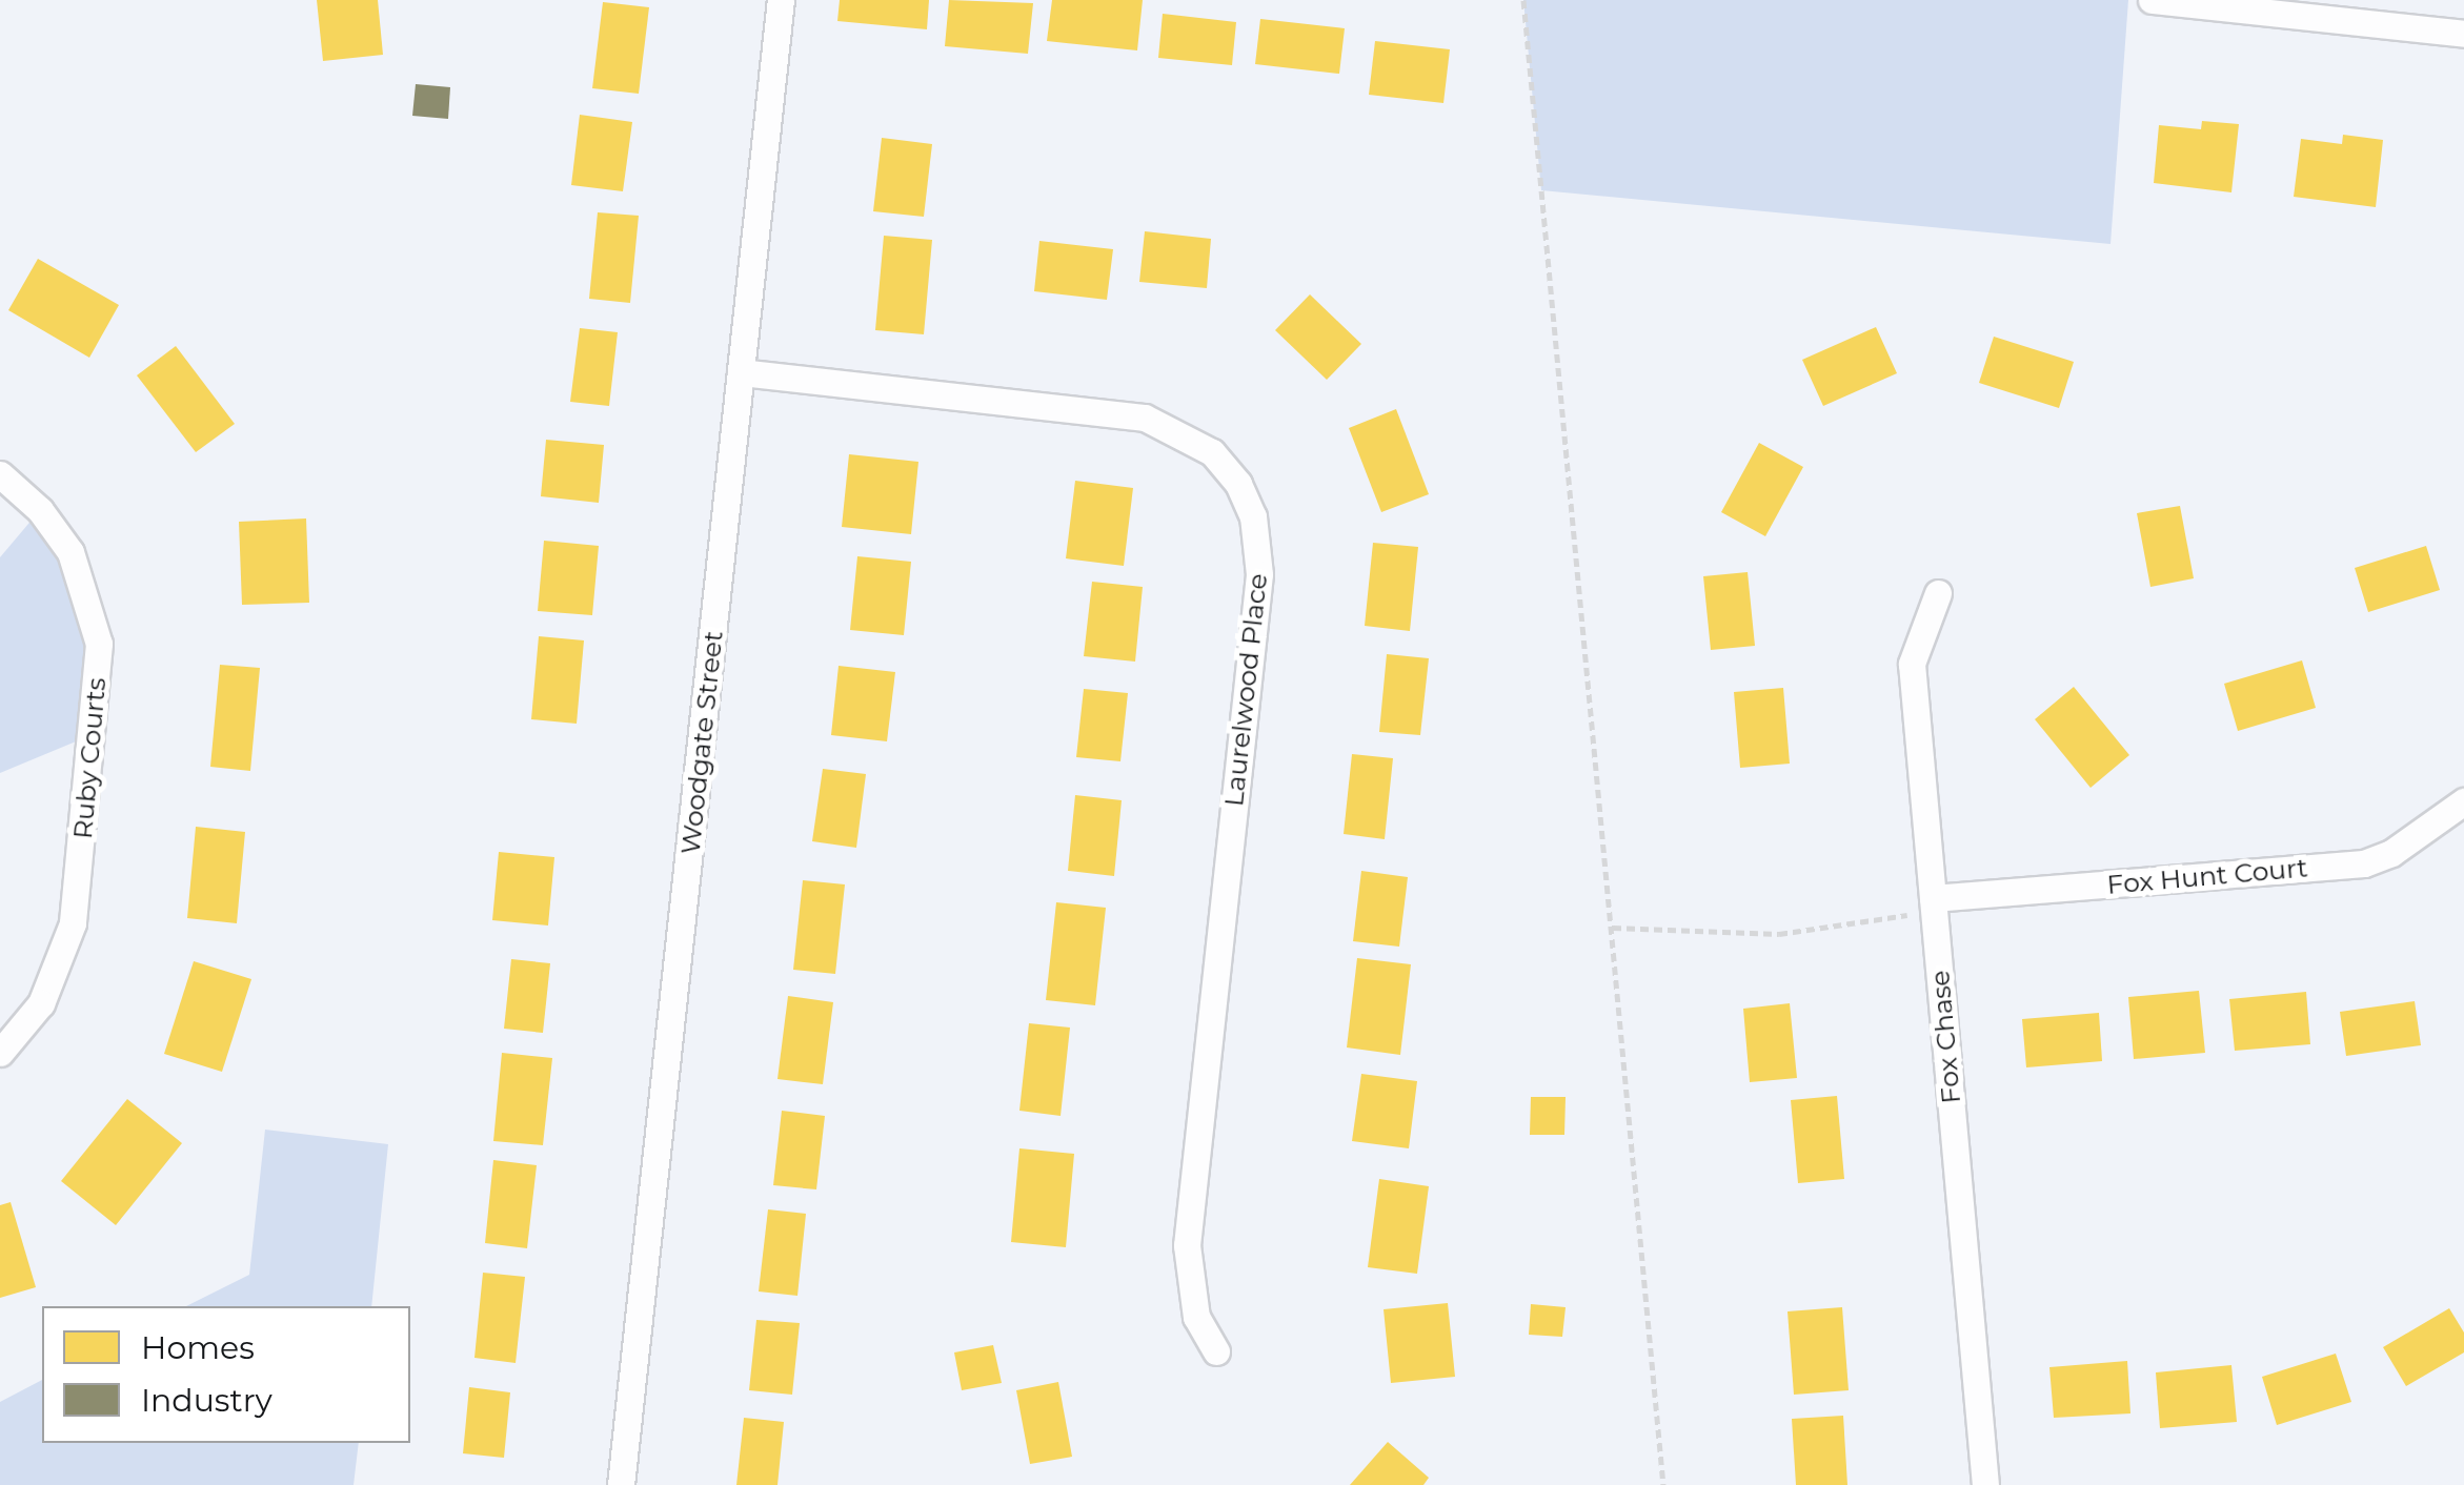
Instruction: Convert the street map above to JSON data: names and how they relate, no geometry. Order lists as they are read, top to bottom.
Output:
{
  "streets": {
    "street": [
      "Laurelwood Place",
      "Woodgate Street",
      "Ruby Courts",
      "Fox Hunt Court",
      "Fox Chase"
    ]
  },
  "crossings": [
    ["Laurelwood Place", "Woodgate Street"],
    ["Fox Hunt Court", "Fox Chase"]
  ],
  "legend": ["Homes", "Industry"]
}
